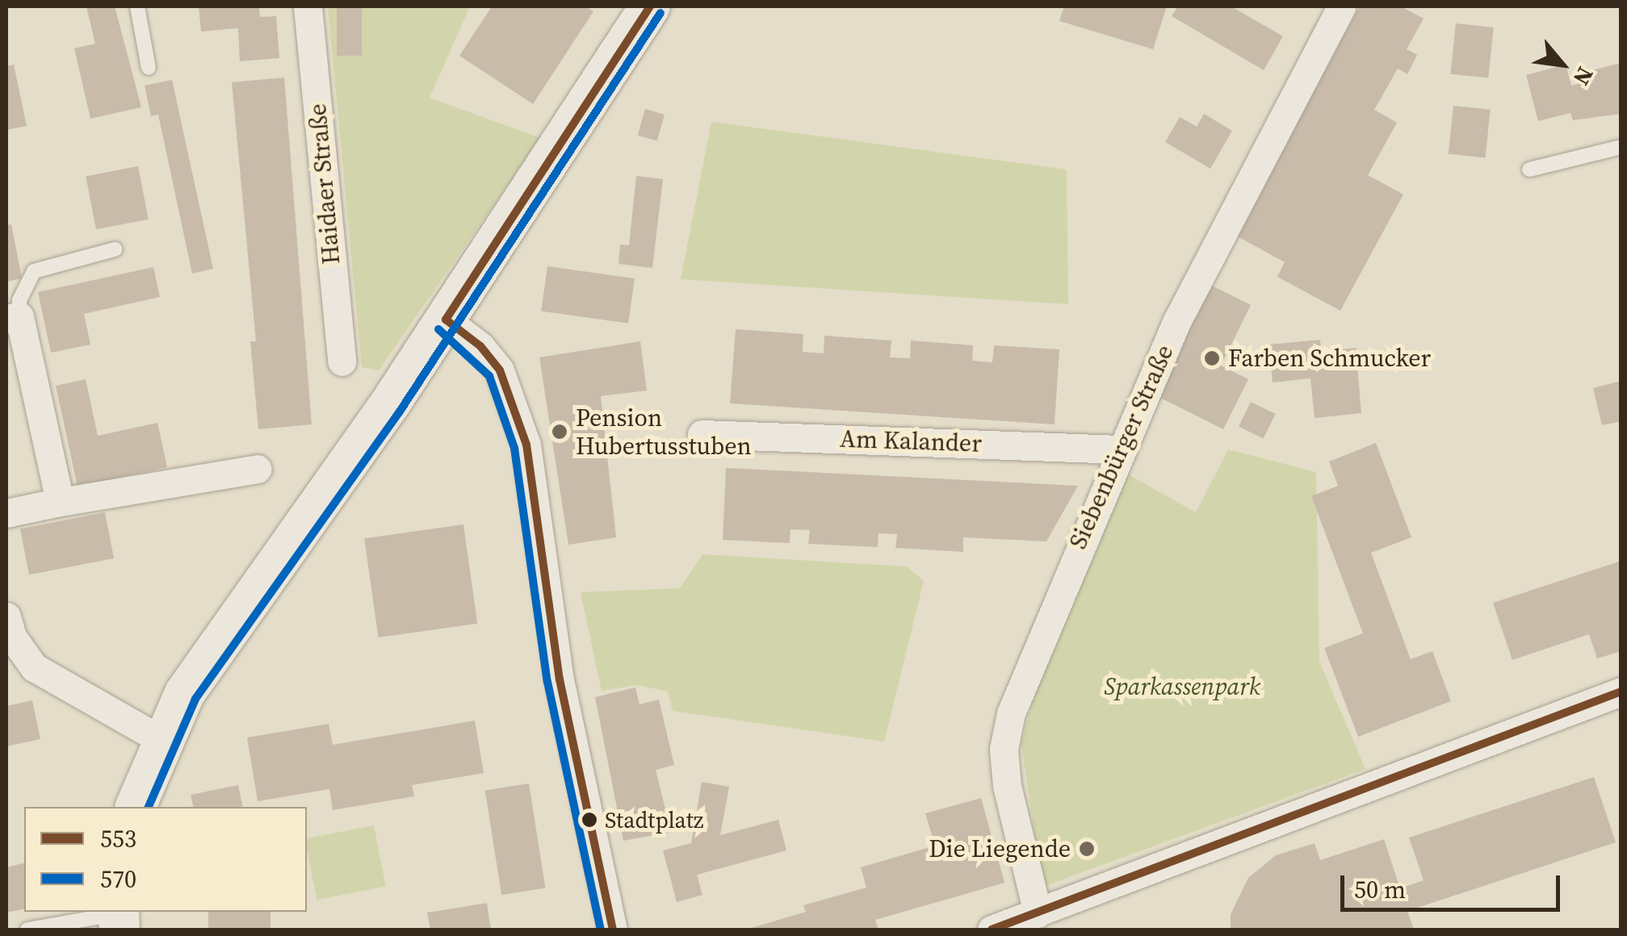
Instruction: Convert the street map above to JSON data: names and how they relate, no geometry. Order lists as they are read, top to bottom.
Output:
{
  "streets": {
    "street": ["Haidaer Straße", "Am Kalander", "Siebenbürger Straße"]
  },
  "crossings": [
    ["Am Kalander", "Siebenbürger Straße"]
  ],
  "parks": ["Sparkassenpark"],
  "places": [
    "Farben Schmucker",
    "Pension Hubertusstuben",
    "Stadtplatz",
    "Die Liegende"
  ],
  "lines": ["transit line 553", "transit line 570"],
  "legend": ["553", "570"],
  "scale_bar": "50 m",
  "north": "bottom right"
}
